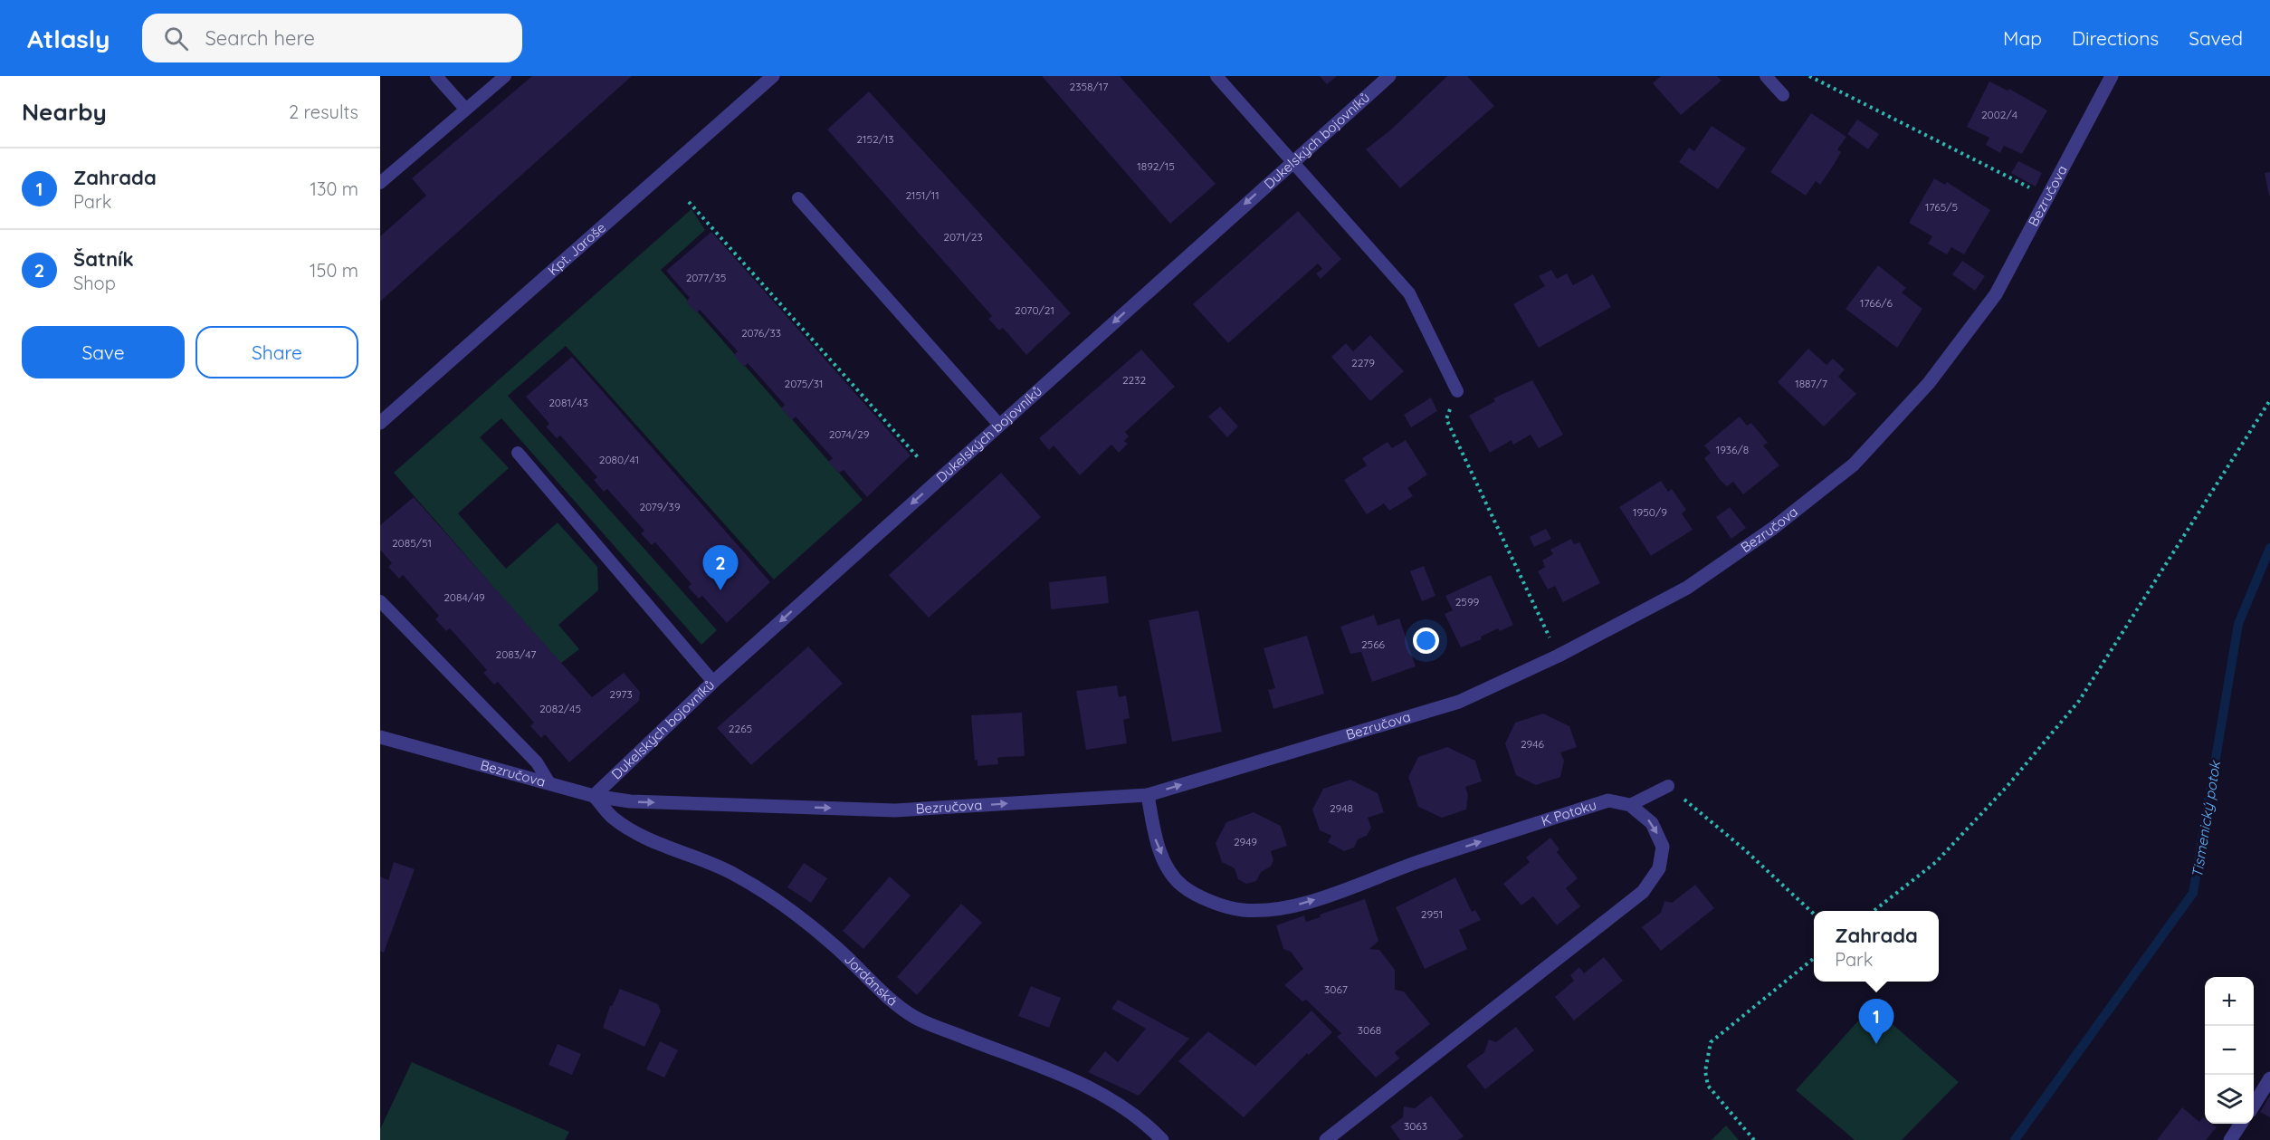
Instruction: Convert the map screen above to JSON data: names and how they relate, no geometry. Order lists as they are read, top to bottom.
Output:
{
  "streets": {
    "street": [
      "Dukelských bojovníků",
      "Bezručova",
      "Kpt. Jaroše",
      "K Potoku",
      "Jordánská"
    ]
  },
  "crossings": [
    ["Dukelských bojovníků", "Bezručova"],
    ["Dukelských bojovníků", "Jordánská"],
    ["Bezručova", "K Potoku"],
    ["Bezručova", "Jordánská"]
  ],
  "one_way": ["Dukelských bojovníků", "Bezručova", "K Potoku"],
  "water": ["Tismenický potok"],
  "house_numbers": [
    "2358/17",
    "2002/4",
    "2152/13",
    "1892/15",
    "2151/11",
    "1765/5",
    "2071/23",
    "2077/35",
    "1766/6",
    "2070/21",
    "2076/33",
    "2279",
    "2232",
    "2075/31",
    "1887/7",
    "2081/43",
    "2074/29",
    "1936/8",
    "2080/41",
    "2079/39",
    "1950/9",
    "2085/51",
    "2084/49",
    "2599",
    "2566",
    "2083/47",
    "2973",
    "2082/45",
    "2265",
    "2946",
    "2948",
    "2949",
    "2951",
    "3067",
    "3068",
    "3063"
  ],
  "page": {
    "header": "Atlasly",
    "search": "Search here",
    "nav": ["Map", "Directions", "Saved"],
    "heading": ["Nearby", "2 results"],
    "list": [
      {
        "mark": "1",
        "name": "Zahrada",
        "note": "Park",
        "value": "130 m"
      },
      {
        "mark": "2",
        "name": "Šatník",
        "note": "Shop",
        "value": "150 m"
      }
    ],
    "buttons": ["Save", "Share"],
    "pins": ["2", "1"],
    "popup": ["Zahrada", "Park"],
    "map_buttons": ["+", "−"]
  }
}
